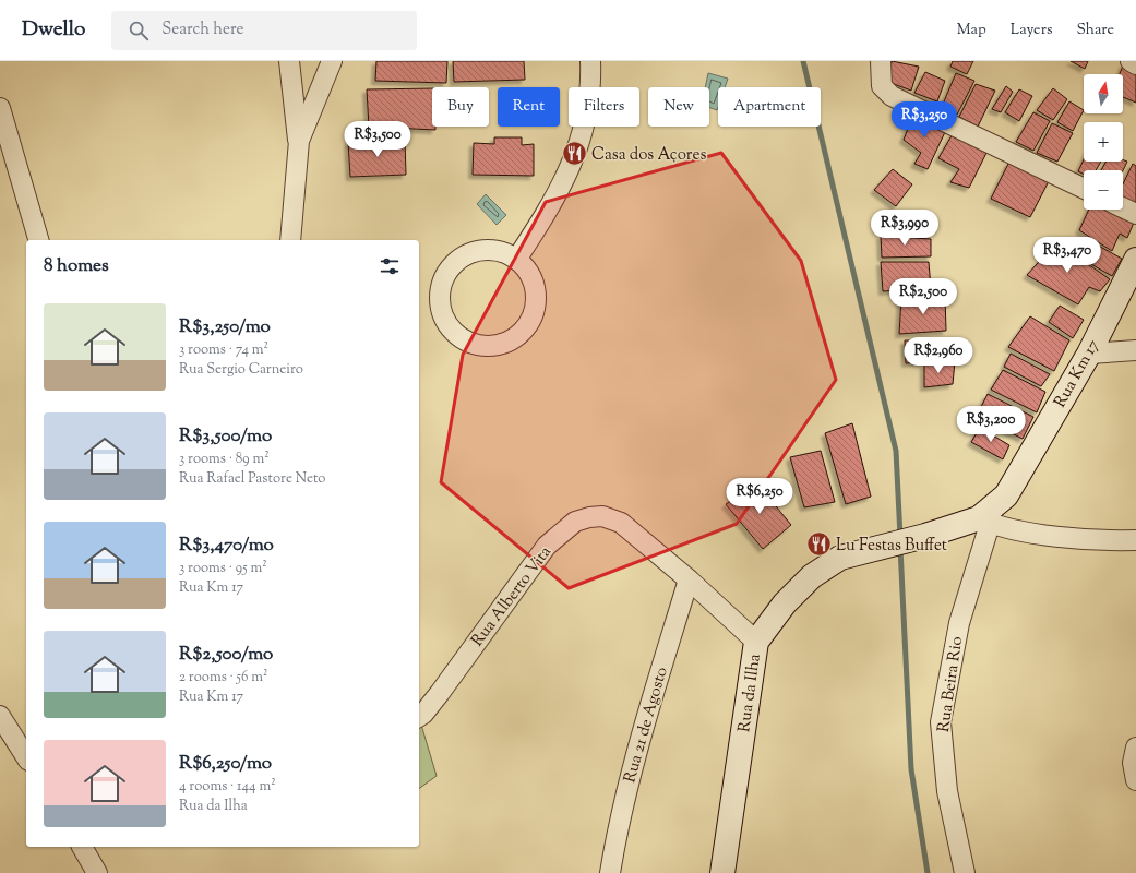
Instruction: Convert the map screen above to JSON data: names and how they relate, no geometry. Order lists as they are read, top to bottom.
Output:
{
  "streets": {
    "main road": ["Rua Km 17", "Rua da Ilha"],
    "street": ["Rua Alberto Vita", "Rua Beira Rio", "Rua 21 de Agosto"]
  },
  "crossings": [
    ["Rua Km 17", "Rua Beira Rio"],
    ["Rua Km 17", "Rua da Ilha"],
    ["Rua Alberto Vita", "Rua da Ilha"],
    ["Rua Alberto Vita", "Rua 21 de Agosto"]
  ],
  "places": {
    "restaurant": ["Casa dos Açores", "Lu Festas Buffet"]
  },
  "north": "top",
  "page": {
    "header": "Dwello",
    "search": "Search here",
    "nav": ["Map", "Layers", "Share"],
    "map_buttons": ["+", "−"],
    "chip": [
      "Buy",
      "Rent",
      "Filters",
      "New",
      "Apartment"
    ],
    "price": [
      "R$3,250",
      "R$3,500",
      "R$3,990",
      "R$3,470",
      "R$2,500",
      "R$2,960",
      "R$3,200",
      "R$6,250"
    ],
    "heading": "8 homes",
    "list": [
      {
        "name": "R$3,250/mo",
        "note": "3 rooms · 74 m² · Rua Sergio Carneiro"
      },
      {
        "name": "R$3,500/mo",
        "note": "3 rooms · 89 m² · Rua Rafael Pastore Neto"
      },
      {
        "name": "R$3,470/mo",
        "note": "3 rooms · 95 m² · Rua Km 17"
      },
      {
        "name": "R$2,500/mo",
        "note": "2 rooms · 56 m² · Rua Km 17"
      },
      {
        "name": "R$6,250/mo",
        "note": "4 rooms · 144 m² · Rua da Ilha"
      }
    ]
  }
}
